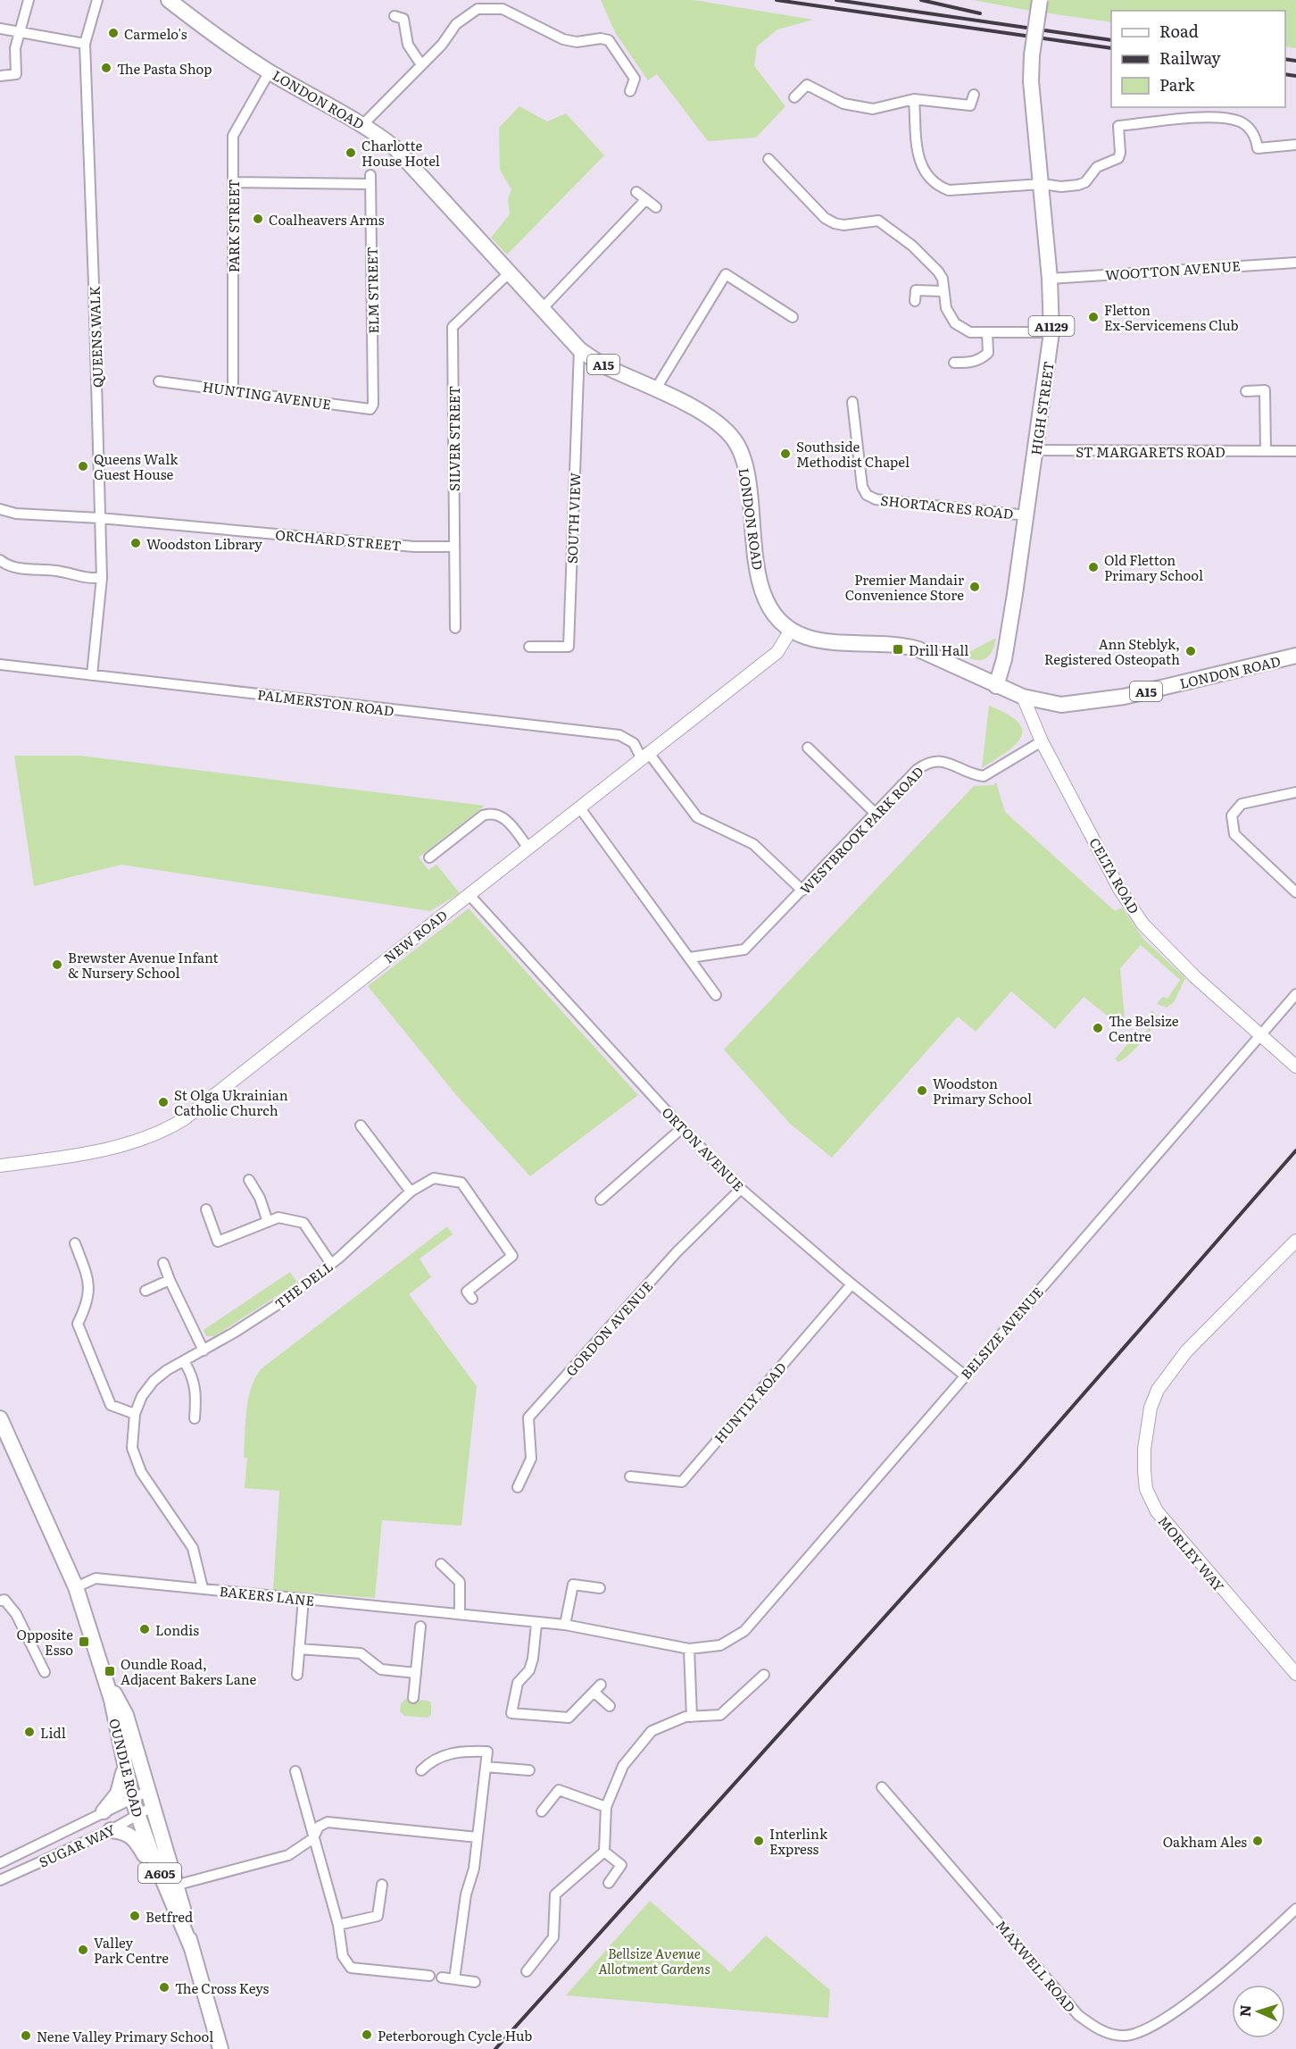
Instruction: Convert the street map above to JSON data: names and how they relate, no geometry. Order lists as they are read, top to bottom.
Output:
{
  "streets": {
    "main road": [
      "LONDON ROAD",
      "A1129",
      "A15",
      "HIGH STREET",
      "OUNDLE ROAD",
      "A605"
    ],
    "street": [
      "PARK STREET",
      "WOOTTON AVENUE",
      "ELM STREET",
      "QUEENS WALK",
      "HUNTING AVENUE",
      "SILVER STREET",
      "ST MARGARETS ROAD",
      "SHORTACRES ROAD",
      "SOUTH VIEW",
      "ORCHARD STREET",
      "PALMERSTON ROAD",
      "WESTBROOK PARK ROAD",
      "CELTA ROAD",
      "NEW ROAD",
      "ORTON AVENUE",
      "THE DELL",
      "GORDON AVENUE",
      "BELSIZE AVENUE",
      "HUNTLY ROAD",
      "MORLEY WAY",
      "BAKERS LANE",
      "SUGAR WAY",
      "MAXWELL ROAD"
    ]
  },
  "crossings": [
    ["LONDON ROAD", "PARK STREET"],
    ["LONDON ROAD", "HIGH STREET"],
    ["LONDON ROAD", "SILVER STREET"],
    ["LONDON ROAD", "SOUTH VIEW"],
    ["LONDON ROAD", "CELTA ROAD"],
    ["LONDON ROAD", "NEW ROAD"],
    ["PARK STREET", "ELM STREET"],
    ["PARK STREET", "HUNTING AVENUE"],
    ["WOOTTON AVENUE", "HIGH STREET"],
    ["ELM STREET", "HUNTING AVENUE"],
    ["QUEENS WALK", "ORCHARD STREET"],
    ["QUEENS WALK", "PALMERSTON ROAD"],
    ["HIGH STREET", "ST MARGARETS ROAD"],
    ["HIGH STREET", "SHORTACRES ROAD"],
    ["SILVER STREET", "ORCHARD STREET"],
    ["PALMERSTON ROAD", "WESTBROOK PARK ROAD"],
    ["PALMERSTON ROAD", "NEW ROAD"],
    ["WESTBROOK PARK ROAD", "CELTA ROAD"],
    ["CELTA ROAD", "BELSIZE AVENUE"],
    ["NEW ROAD", "ORTON AVENUE"],
    ["ORTON AVENUE", "GORDON AVENUE"],
    ["ORTON AVENUE", "BELSIZE AVENUE"],
    ["ORTON AVENUE", "HUNTLY ROAD"],
    ["THE DELL", "BAKERS LANE"],
    ["BELSIZE AVENUE", "BAKERS LANE"],
    ["BAKERS LANE", "OUNDLE ROAD"],
    ["OUNDLE ROAD", "SUGAR WAY"]
  ],
  "parks": ["Bellsize Avenue Allotment Gardens"],
  "places": {
    "other": [
      "Carmelo's",
      "The Pasta Shop",
      "Charlotte House Hotel",
      "Coalheavers Arms",
      "Fletton Ex-Servicemens Club",
      "Southside Methodist Chapel",
      "Queens Walk Guest House",
      "Woodston Library",
      "Old Fletton Primary School",
      "Premier Mandair Convenience Store",
      "Ann Steblyk, Registered Osteopath",
      "Brewster Avenue Infant & Nursery School",
      "The Belsize Centre",
      "Woodston Primary School",
      "St Olga Ukrainian Catholic Church",
      "Londis",
      "Lidl",
      "Interlink Express",
      "Oakham Ales",
      "Betfred",
      "Valley Park Centre",
      "The Cross Keys",
      "Peterborough Cycle Hub",
      "Nene Valley Primary School"
    ],
    "transit": ["Drill Hall", "Opposite Esso", "Oundle Road, Adjacent Bakers Lane"]
  },
  "legend": ["Road", "Railway", "Park"],
  "north": "left"
}
